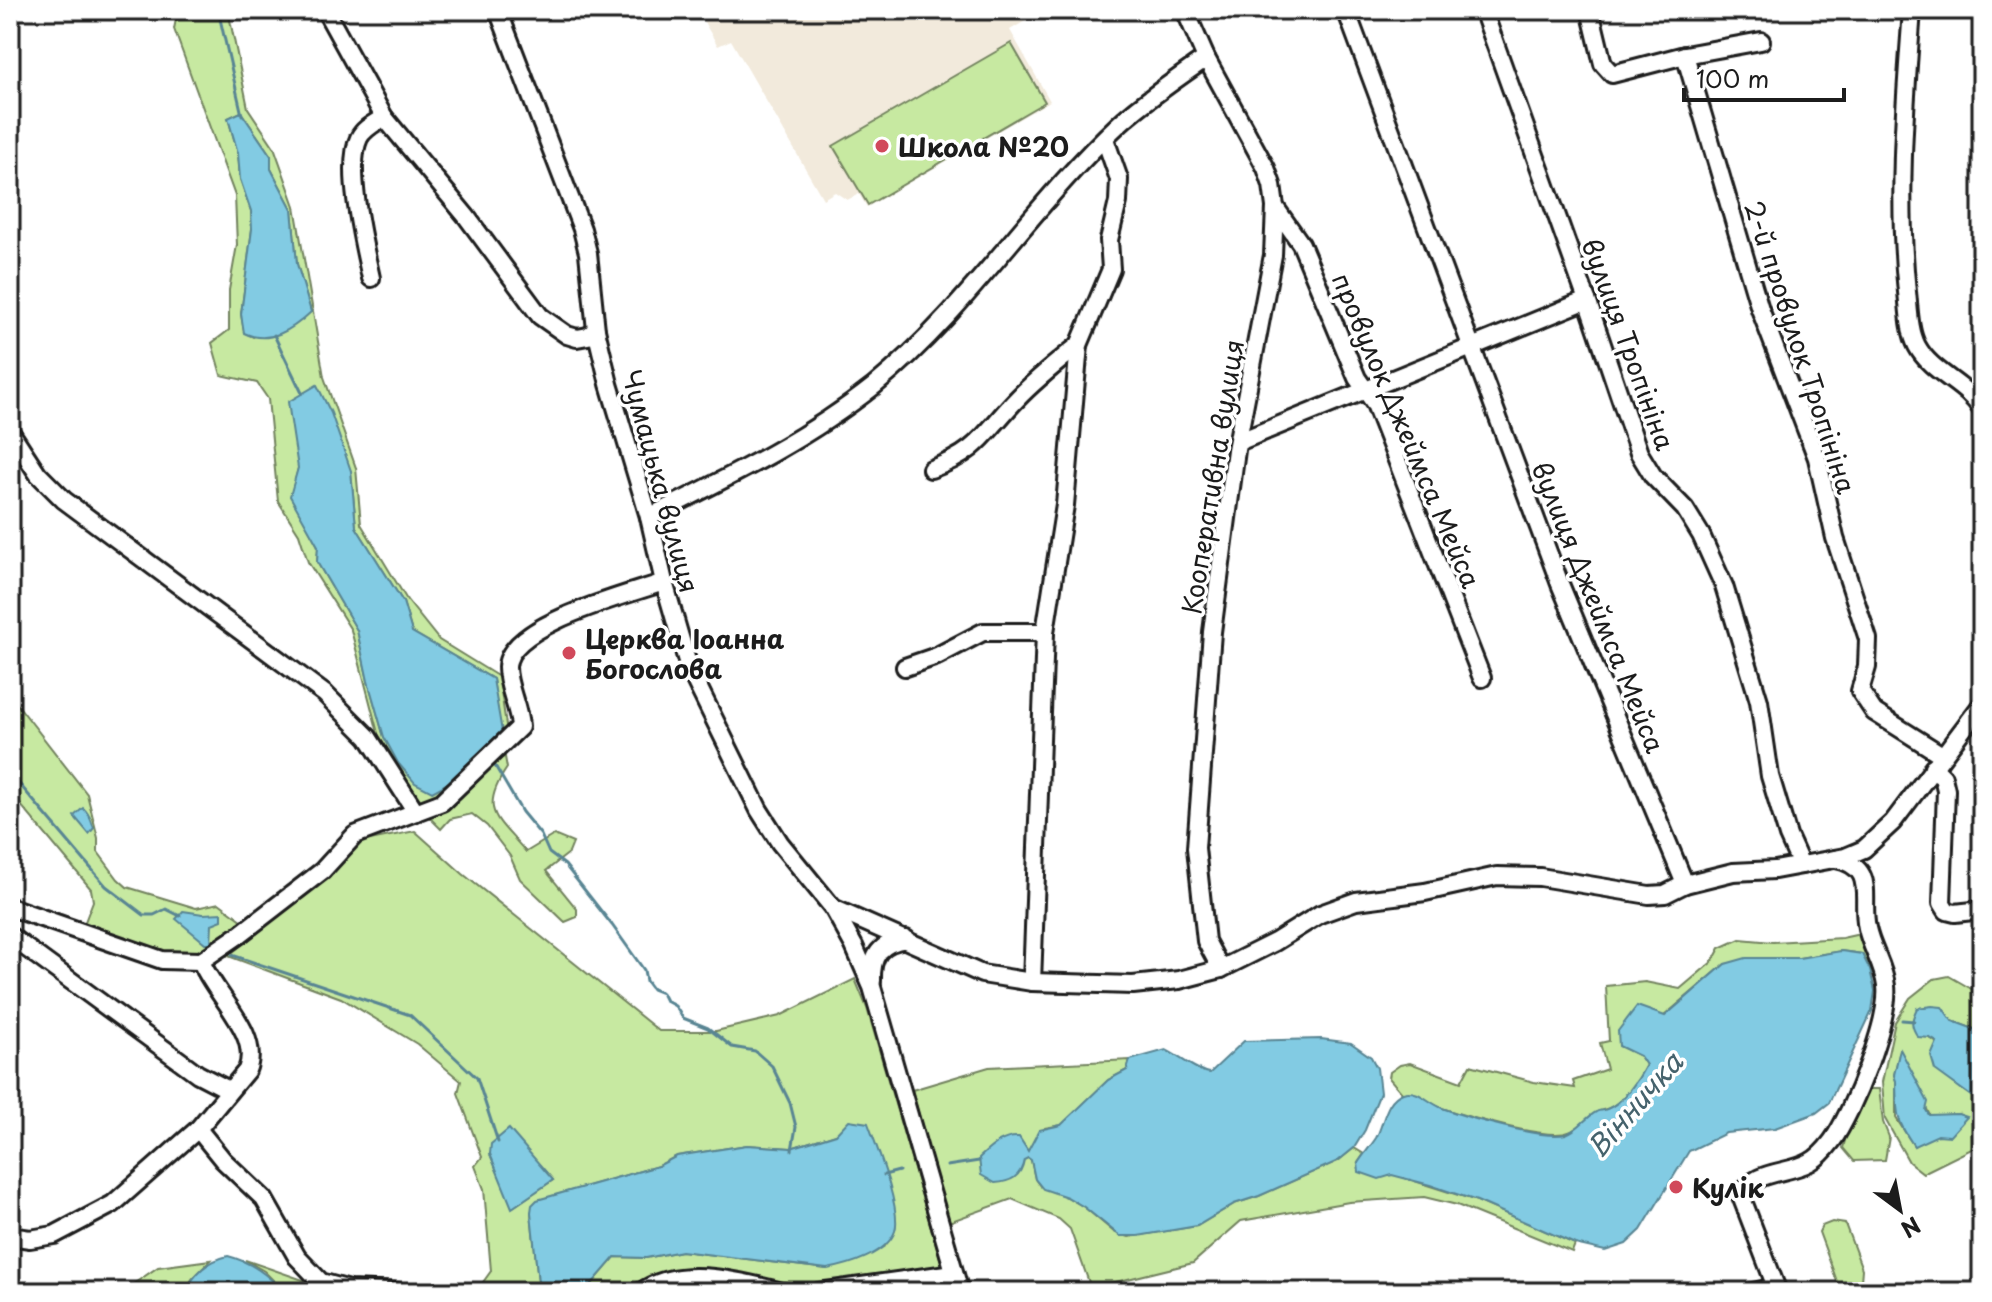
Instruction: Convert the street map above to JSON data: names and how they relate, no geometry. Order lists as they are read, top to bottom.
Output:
{
  "streets": {
    "street": [
      "вулиця Тропініна",
      "2-й провулок Тропініна",
      "провулок Джеймса Мейса",
      "Кооперативна вулиця",
      "Чумацька вулиця",
      "вулиця Джеймса Мейса"
    ]
  },
  "crossings": [
    ["вулиця Тропініна", "Чумацька вулиця"],
    ["2-й провулок Тропініна", "Чумацька вулиця"],
    ["провулок Джеймса Мейса", "Кооперативна вулиця"],
    ["Кооперативна вулиця", "Чумацька вулиця"],
    ["Чумацька вулиця", "вулиця Джеймса Мейса"]
  ],
  "water": ["Вінничка"],
  "places": ["Школа №20", "Церква Іоанна Богослова", "Кулік"],
  "scale_bar": "100 m",
  "north": "bottom right"
}
